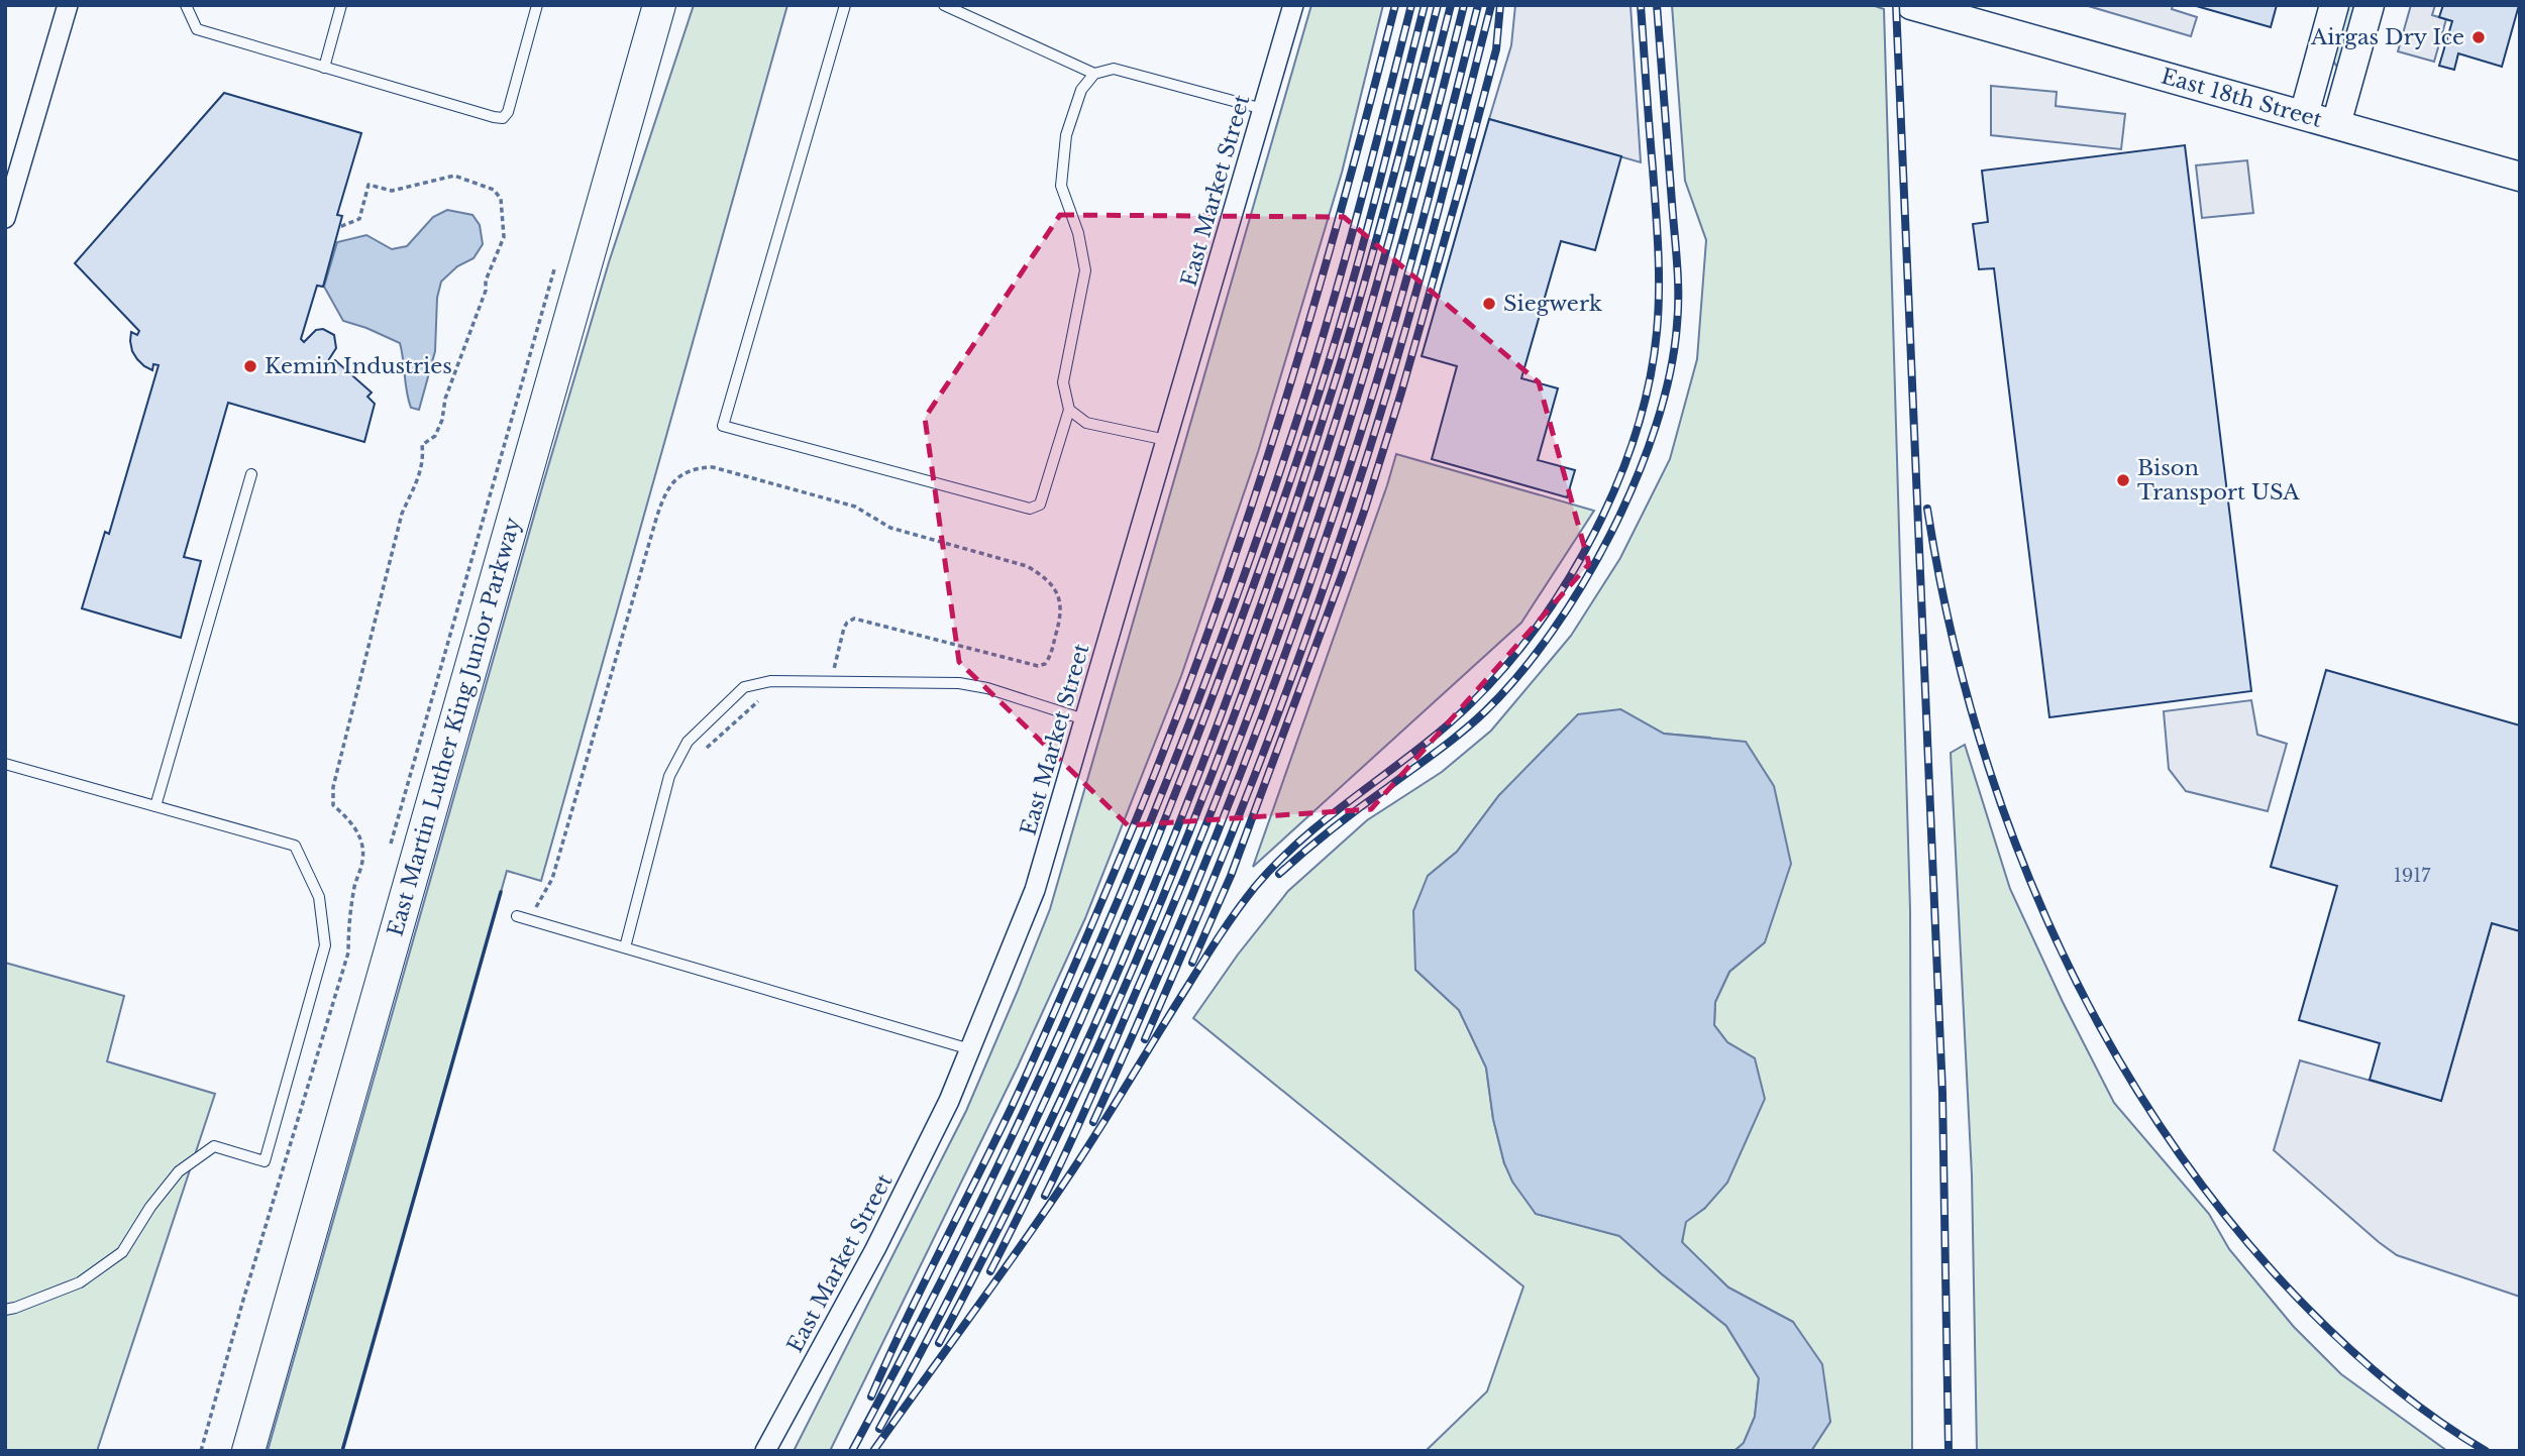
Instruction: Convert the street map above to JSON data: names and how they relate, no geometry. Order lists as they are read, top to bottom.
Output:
{
  "streets": {
    "main road": ["East Martin Luther King Junior Parkway"],
    "street": ["East 18th Street", "East Market Street"]
  },
  "places": [
    "Airgas Dry Ice",
    "Siegwerk",
    "Kemin Industries",
    "Bison Transport USA"
  ],
  "house_numbers": ["1917"]
}
